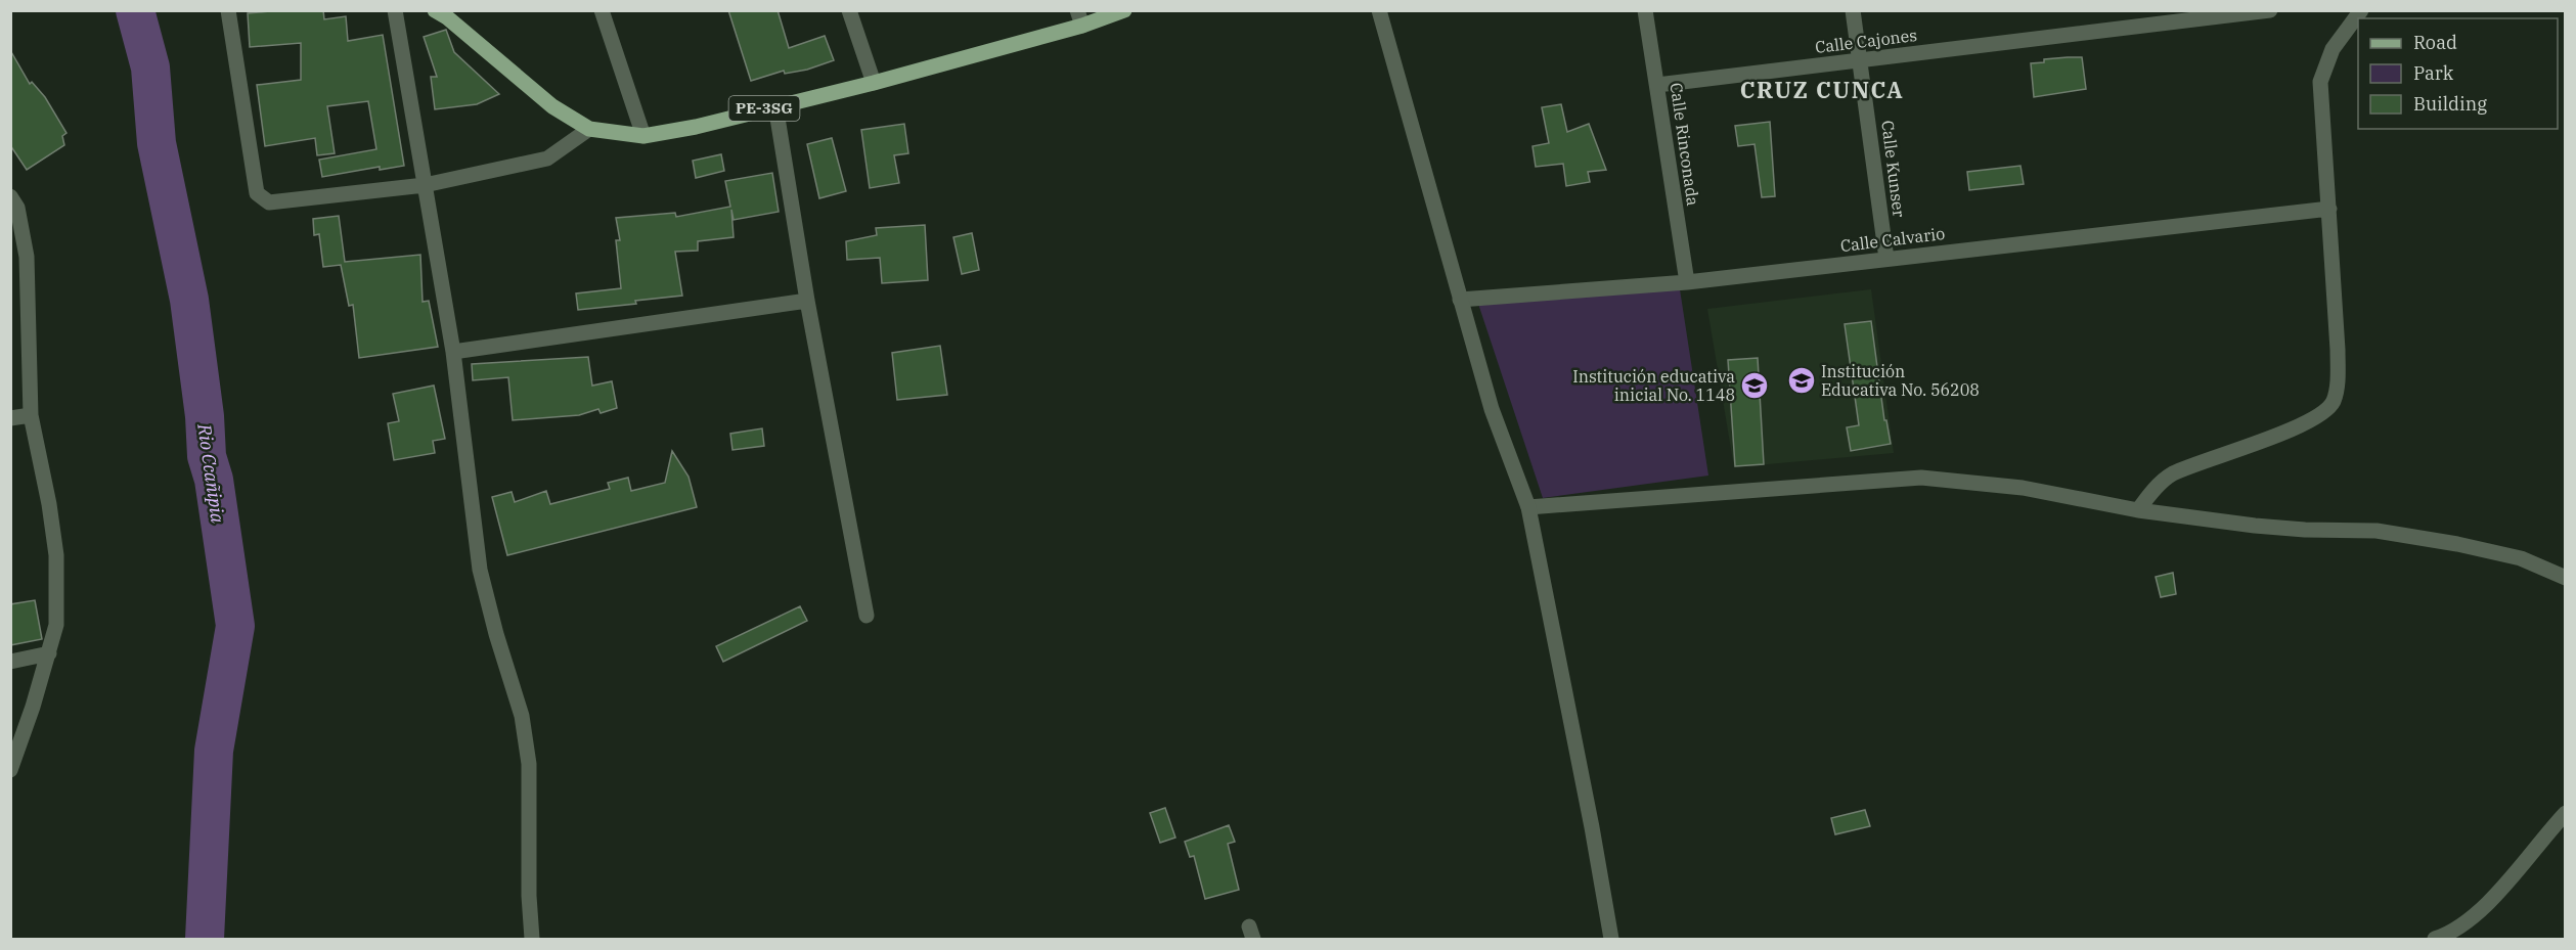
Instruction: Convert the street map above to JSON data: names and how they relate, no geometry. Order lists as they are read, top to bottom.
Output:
{
  "streets": {
    "main road": ["PE-3SG"],
    "street": [
      "Calle Cajones",
      "Calle Rinconada",
      "Calle Kunser",
      "Calle Calvario"
    ]
  },
  "crossings": [
    ["Calle Cajones", "Calle Rinconada"],
    ["Calle Cajones", "Calle Kunser"],
    ["Calle Rinconada", "Calle Calvario"],
    ["Calle Kunser", "Calle Calvario"]
  ],
  "districts": ["CRUZ CUNCA"],
  "water": ["Rio Ccañipia"],
  "places": {
    "school or university": ["Institución Educativa No. 56208", "Institución educativa inicial No. 1148"]
  },
  "legend": ["Road", "Park", "Building"]
}
